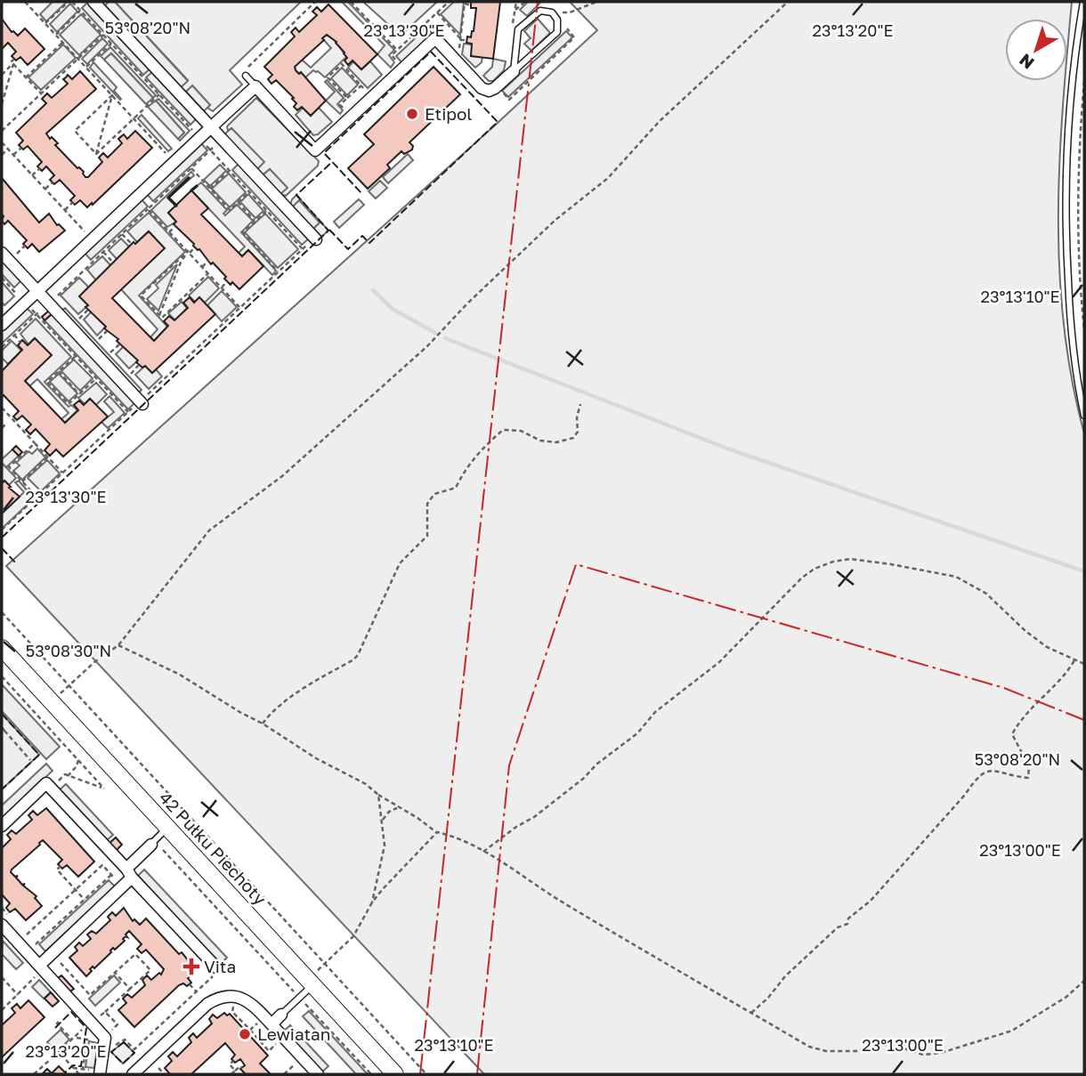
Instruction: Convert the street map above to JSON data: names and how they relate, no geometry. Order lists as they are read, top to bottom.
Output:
{
  "streets": {
    "street": ["42 Pułku Piechoty"]
  },
  "places": {
    "other": ["Etipol", "Lewiatan"],
    "health": ["Vita"]
  },
  "north": "bottom left",
  "coordinates": [
    "53°08'20\"N",
    "23°13'30\"E",
    "23°13'20\"E",
    "23°13'10\"E",
    "53°08'30\"N",
    "23°13'00\"E"
  ]
}
